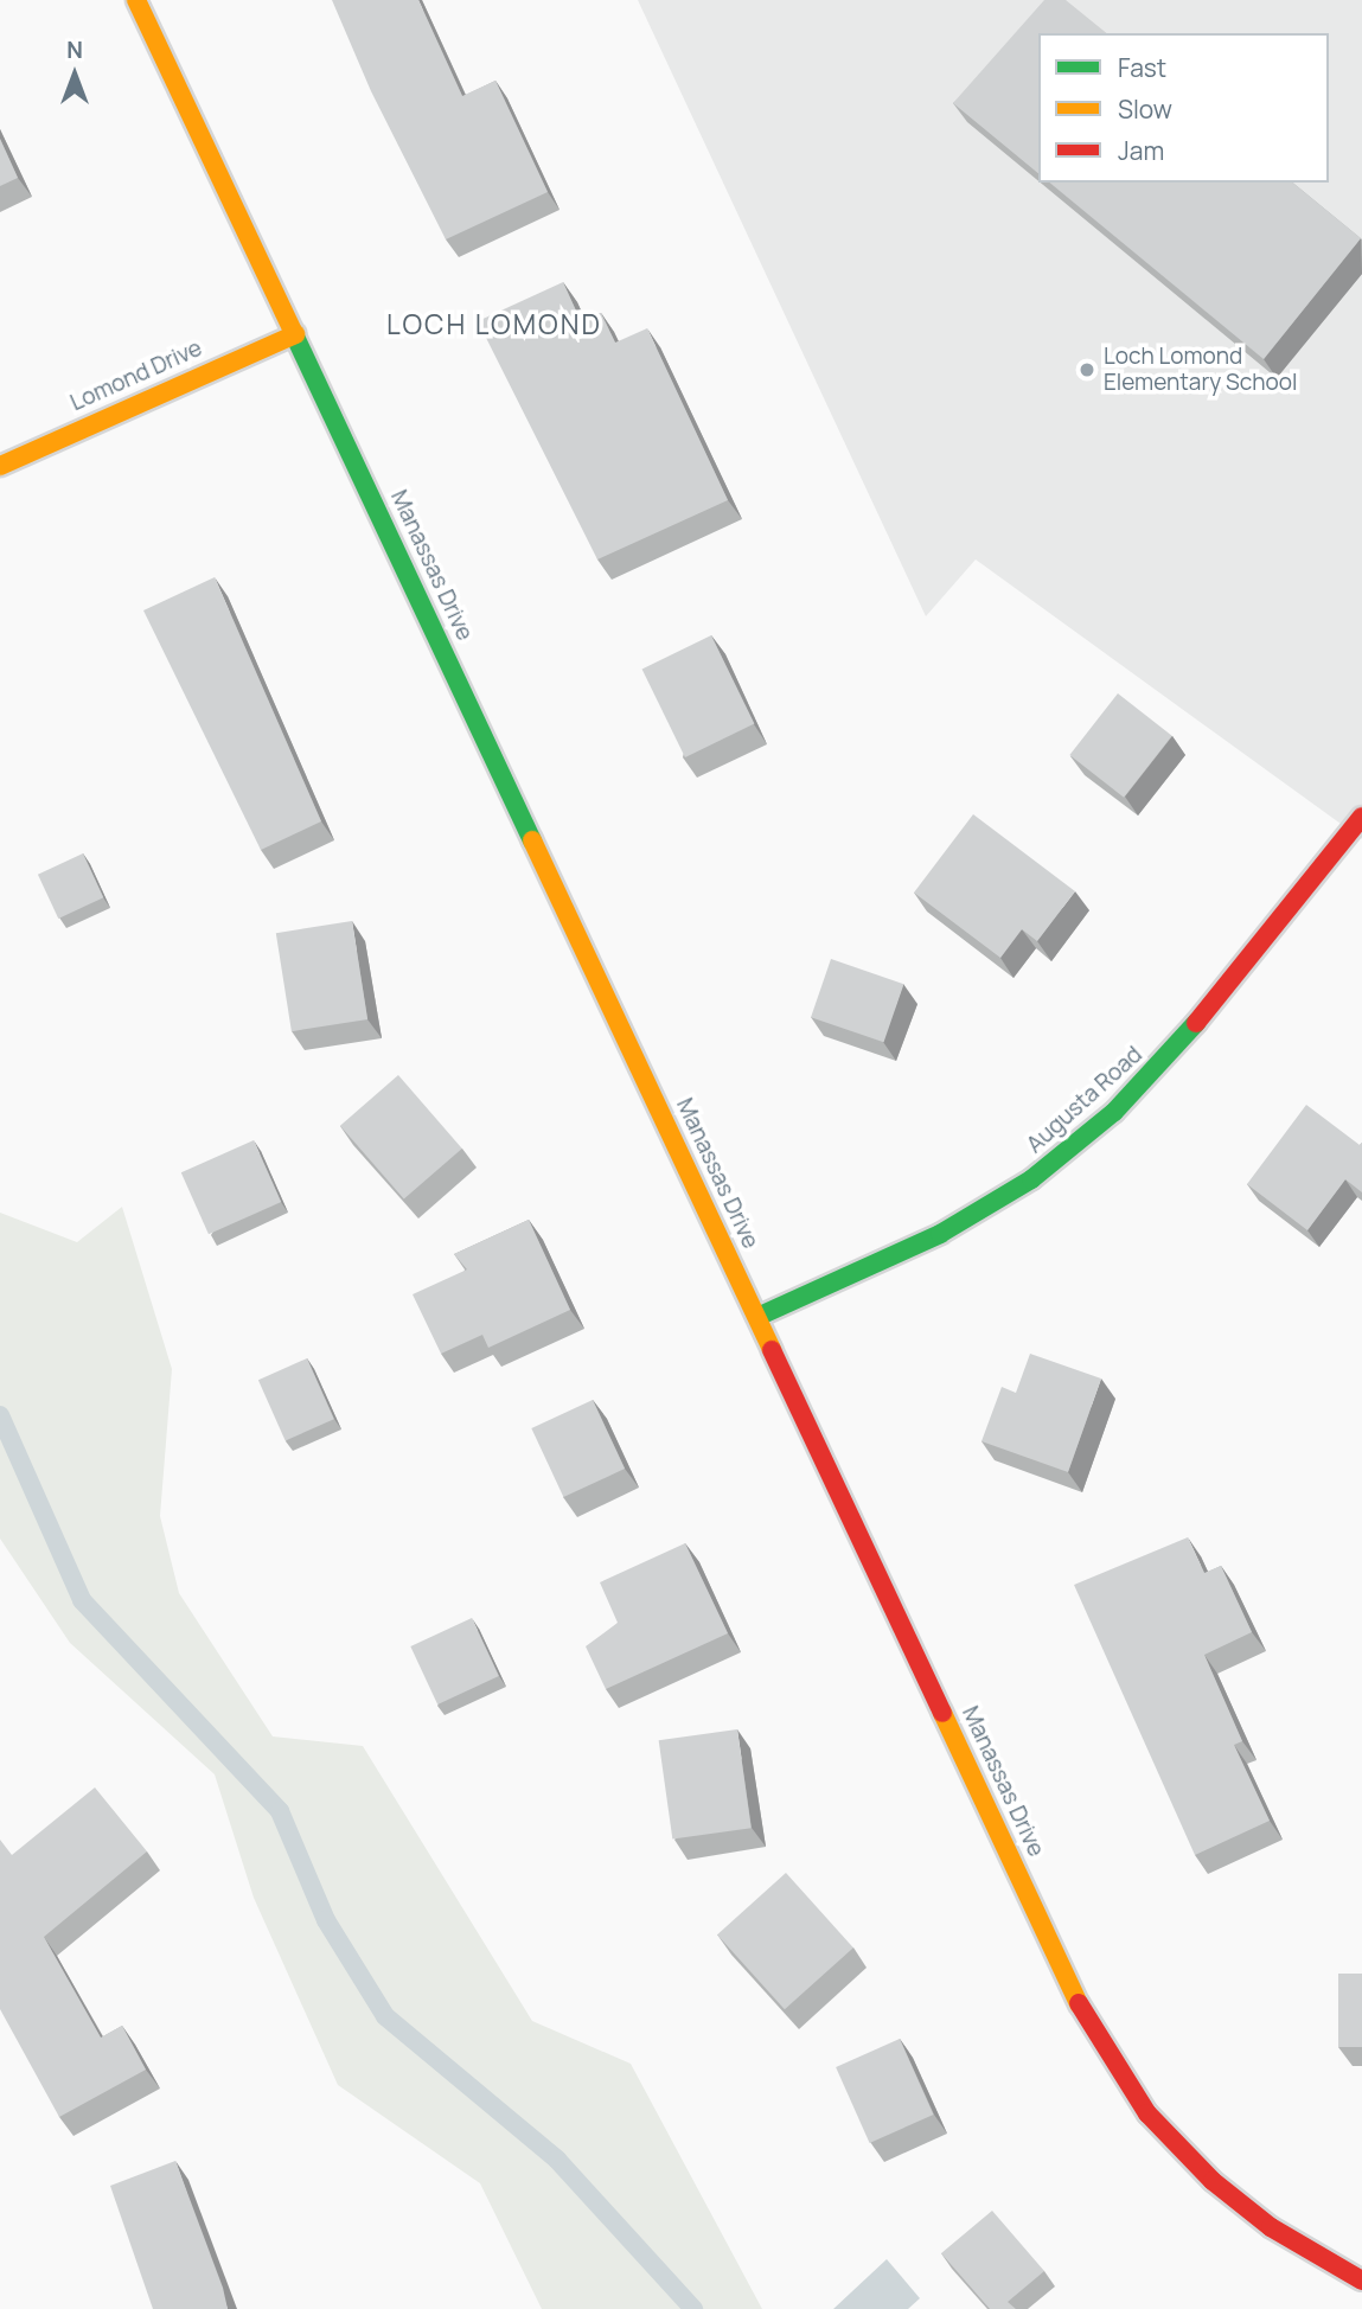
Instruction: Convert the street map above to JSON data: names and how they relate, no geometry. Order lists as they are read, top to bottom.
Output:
{
  "streets": {
    "main road": ["Lomond Drive", "Manassas Drive", "Augusta Road"]
  },
  "crossings": [
    ["Lomond Drive", "Manassas Drive"],
    ["Manassas Drive", "Augusta Road"]
  ],
  "districts": ["LOCH LOMOND"],
  "places": ["Loch Lomond Elementary School"],
  "legend": ["Fast", "Slow", "Jam"],
  "north": "top"
}
